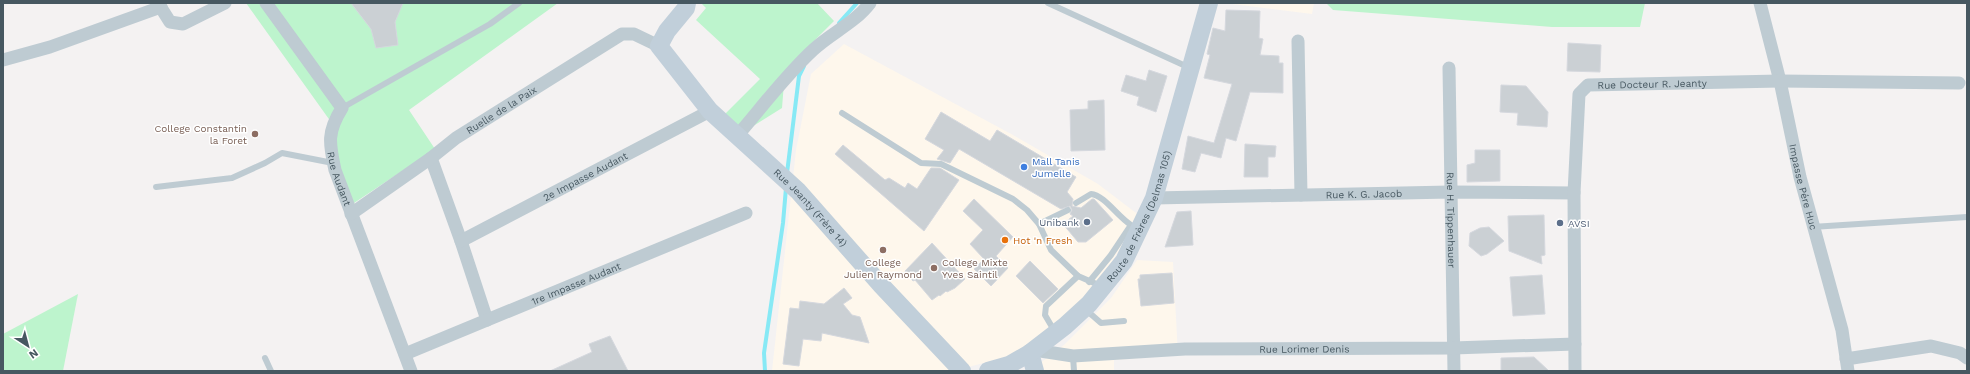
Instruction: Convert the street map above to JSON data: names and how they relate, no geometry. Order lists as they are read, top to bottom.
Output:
{
  "streets": {
    "street": [
      "Rue Docteur R. Jeanty",
      "Ruelle de la Paix",
      "2e Impasse Audant",
      "Rue Audant",
      "Impasse Pére Huc",
      "Rue K. G. Jacob",
      "Rue Jeanty (Frère 14)",
      "Route de Frères (Delmas 105)",
      "Rue H. Tippenhauer",
      "1re Impasse Audant",
      "Rue Lorimer Denis"
    ]
  },
  "crossings": [
    ["Rue Docteur R. Jeanty", "Impasse Pére Huc"],
    ["Rue Docteur R. Jeanty", "Rue K. G. Jacob"],
    ["Rue Docteur R. Jeanty", "Rue Lorimer Denis"],
    ["Ruelle de la Paix", "Rue Audant"],
    ["Ruelle de la Paix", "Rue Jeanty (Frère 14)"],
    ["2e Impasse Audant", "Rue Jeanty (Frère 14)"],
    ["Rue Audant", "1re Impasse Audant"],
    ["Rue K. G. Jacob", "Route de Frères (Delmas 105)"],
    ["Rue K. G. Jacob", "Rue H. Tippenhauer"],
    ["Route de Frères (Delmas 105)", "Rue Lorimer Denis"],
    ["Rue H. Tippenhauer", "Rue Lorimer Denis"]
  ],
  "places": [
    "College Constantin la Foret",
    "Mall Tanis Jumelle",
    "Unibank",
    "AVSI",
    "Hot 'n Fresh",
    "College Julien Raymond",
    "College Mixte Yves Saintil"
  ],
  "north": "bottom right"
}
